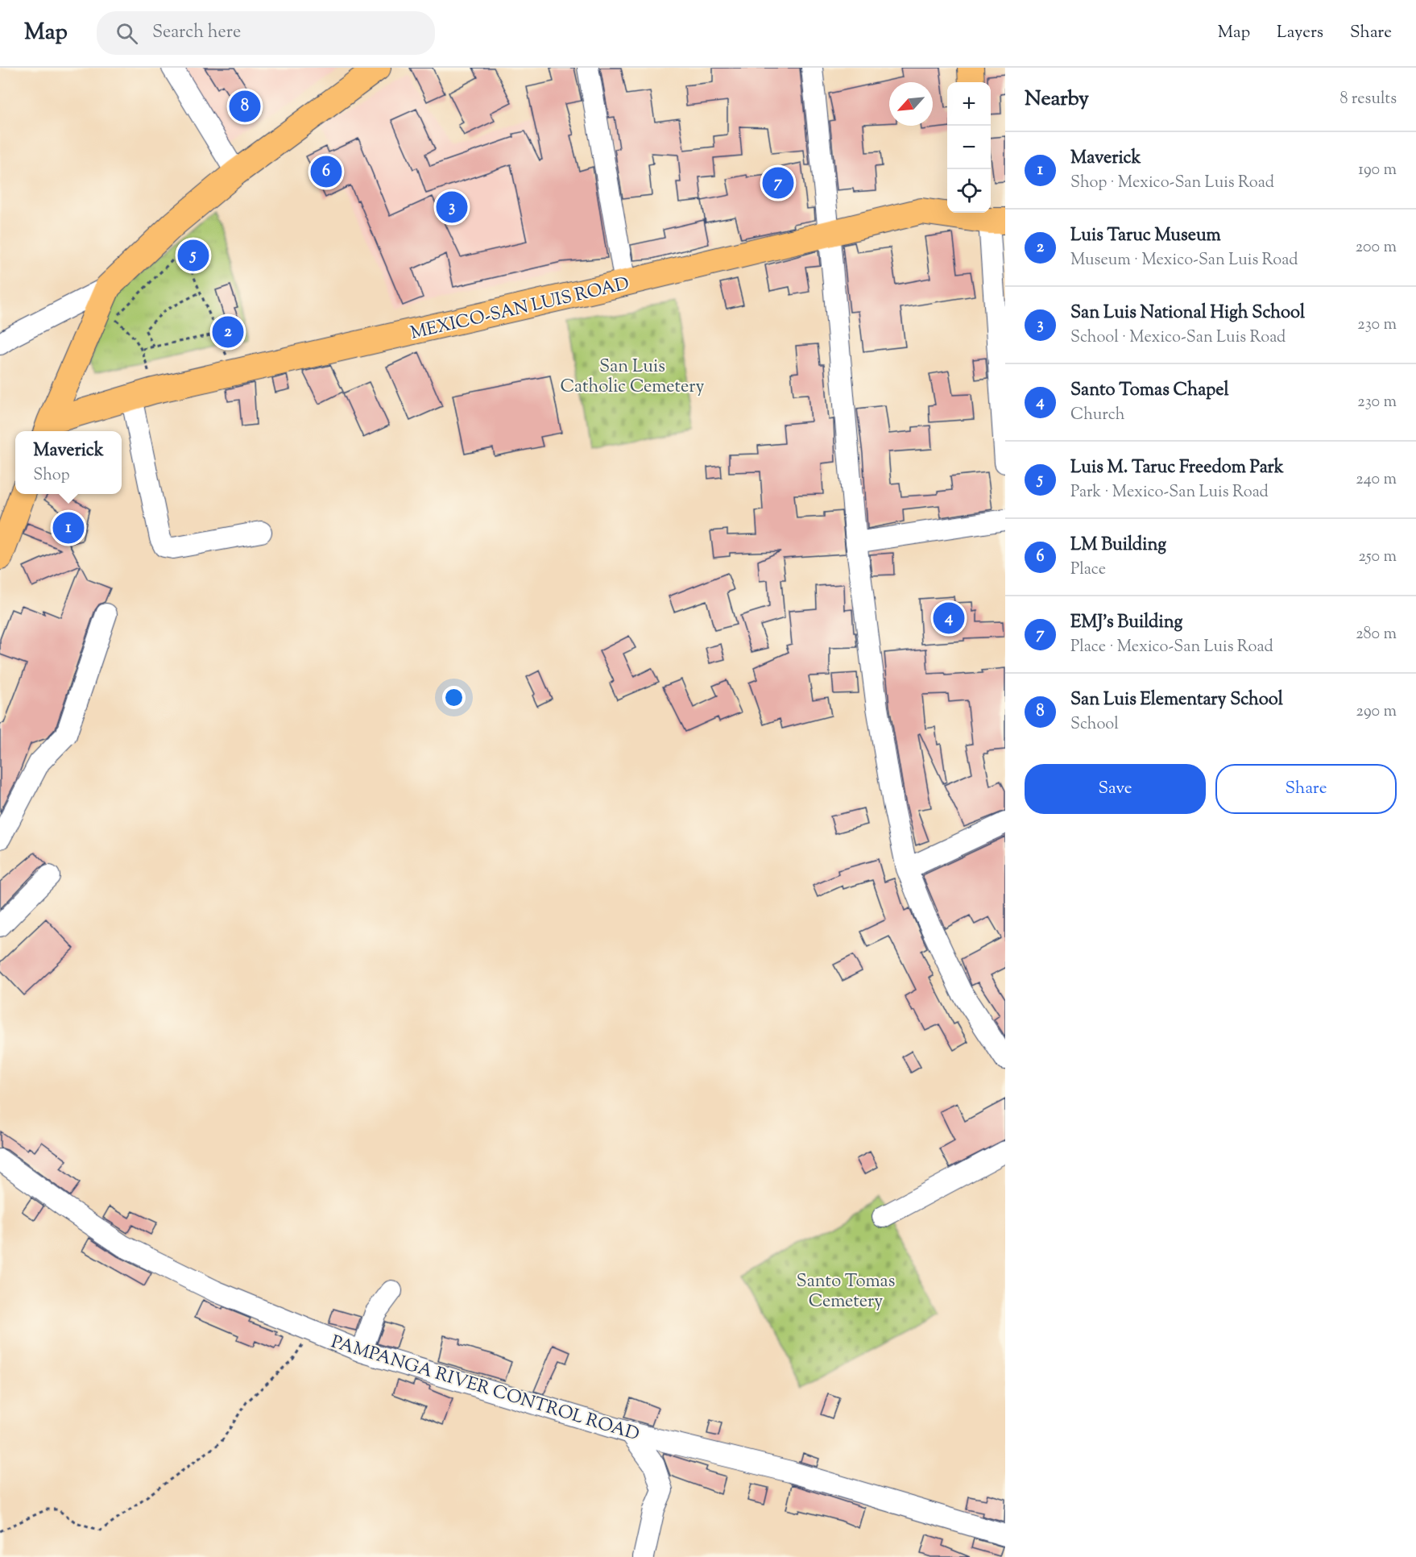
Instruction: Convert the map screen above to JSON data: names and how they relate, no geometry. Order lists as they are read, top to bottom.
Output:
{
  "streets": {
    "main road": ["MEXICO-SAN LUIS ROAD"],
    "street": ["PAMPANGA RIVER CONTROL ROAD"]
  },
  "parks": ["San Luis Catholic Cemetery", "Santo Tomas Cemetery"],
  "north": "bottom left",
  "page": {
    "header": "Map",
    "search": "Search here",
    "nav": ["Map", "Layers", "Share"],
    "heading": ["Nearby", "8 results"],
    "map_buttons": ["+", "−"],
    "pins": [
      "8",
      "6",
      "7",
      "3",
      "5",
      "2",
      "1",
      "4"
    ],
    "list": [
      {
        "mark": "1",
        "name": "Maverick",
        "note": "Shop · Mexico-San Luis Road",
        "value": "190 m"
      },
      {
        "mark": "2",
        "name": "Luis Taruc Museum",
        "note": "Museum · Mexico-San Luis Road",
        "value": "200 m"
      },
      {
        "mark": "3",
        "name": "San Luis National High School",
        "note": "School · Mexico-San Luis Road",
        "value": "230 m"
      },
      {
        "mark": "4",
        "name": "Santo Tomas Chapel",
        "note": "Church",
        "value": "230 m"
      },
      {
        "mark": "5",
        "name": "Luis M. Taruc Freedom Park",
        "note": "Park · Mexico-San Luis Road",
        "value": "240 m"
      },
      {
        "mark": "6",
        "name": "LM Building",
        "note": "Place",
        "value": "250 m"
      },
      {
        "mark": "7",
        "name": "EMJ's Building",
        "note": "Place · Mexico-San Luis Road",
        "value": "280 m"
      },
      {
        "mark": "8",
        "name": "San Luis Elementary School",
        "note": "School",
        "value": "290 m"
      }
    ],
    "popup": ["Maverick", "Shop"],
    "buttons": ["Save", "Share"]
  }
}
